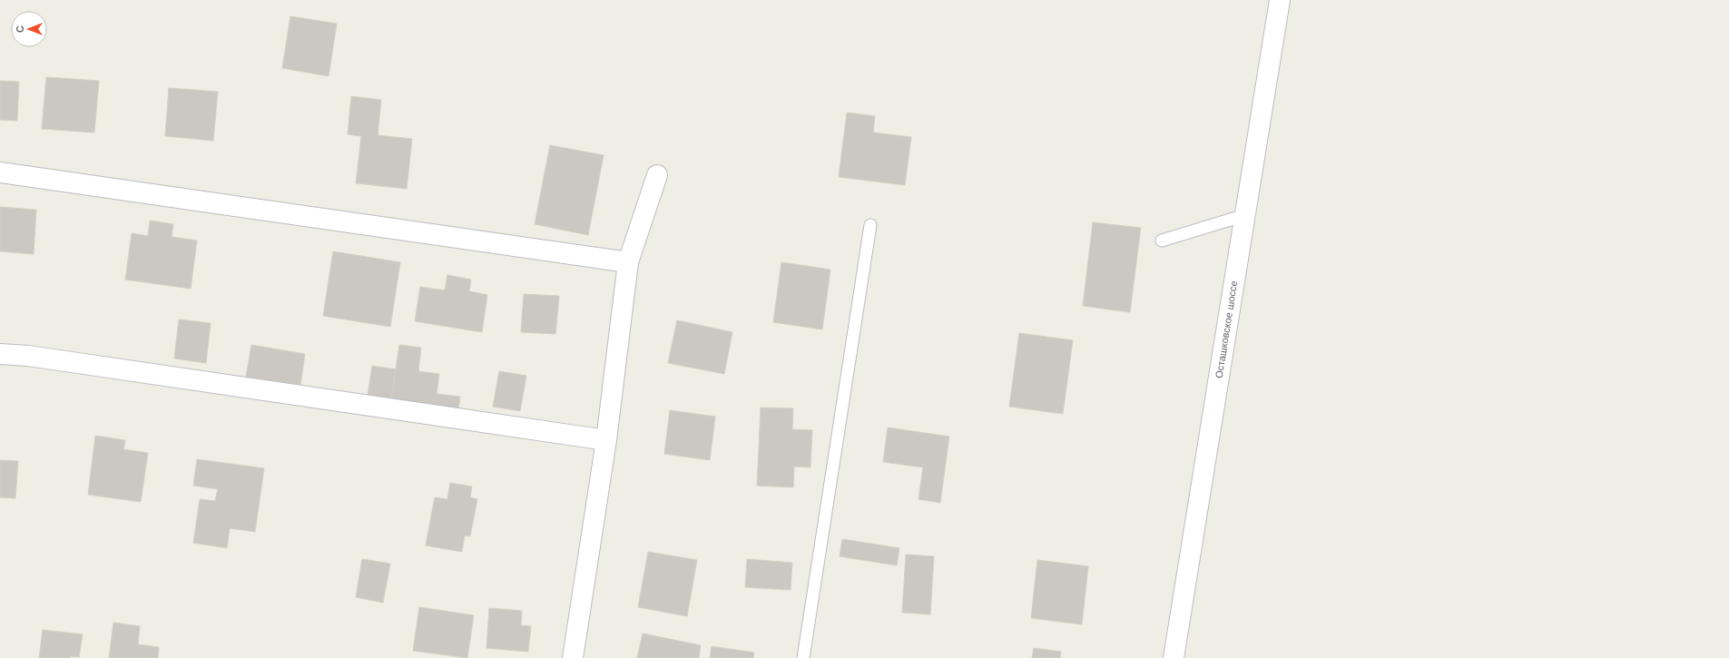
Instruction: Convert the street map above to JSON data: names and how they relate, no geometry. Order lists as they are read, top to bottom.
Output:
{
  "streets": {
    "street": ["Осташковское шоссе"]
  },
  "north": "left"
}
